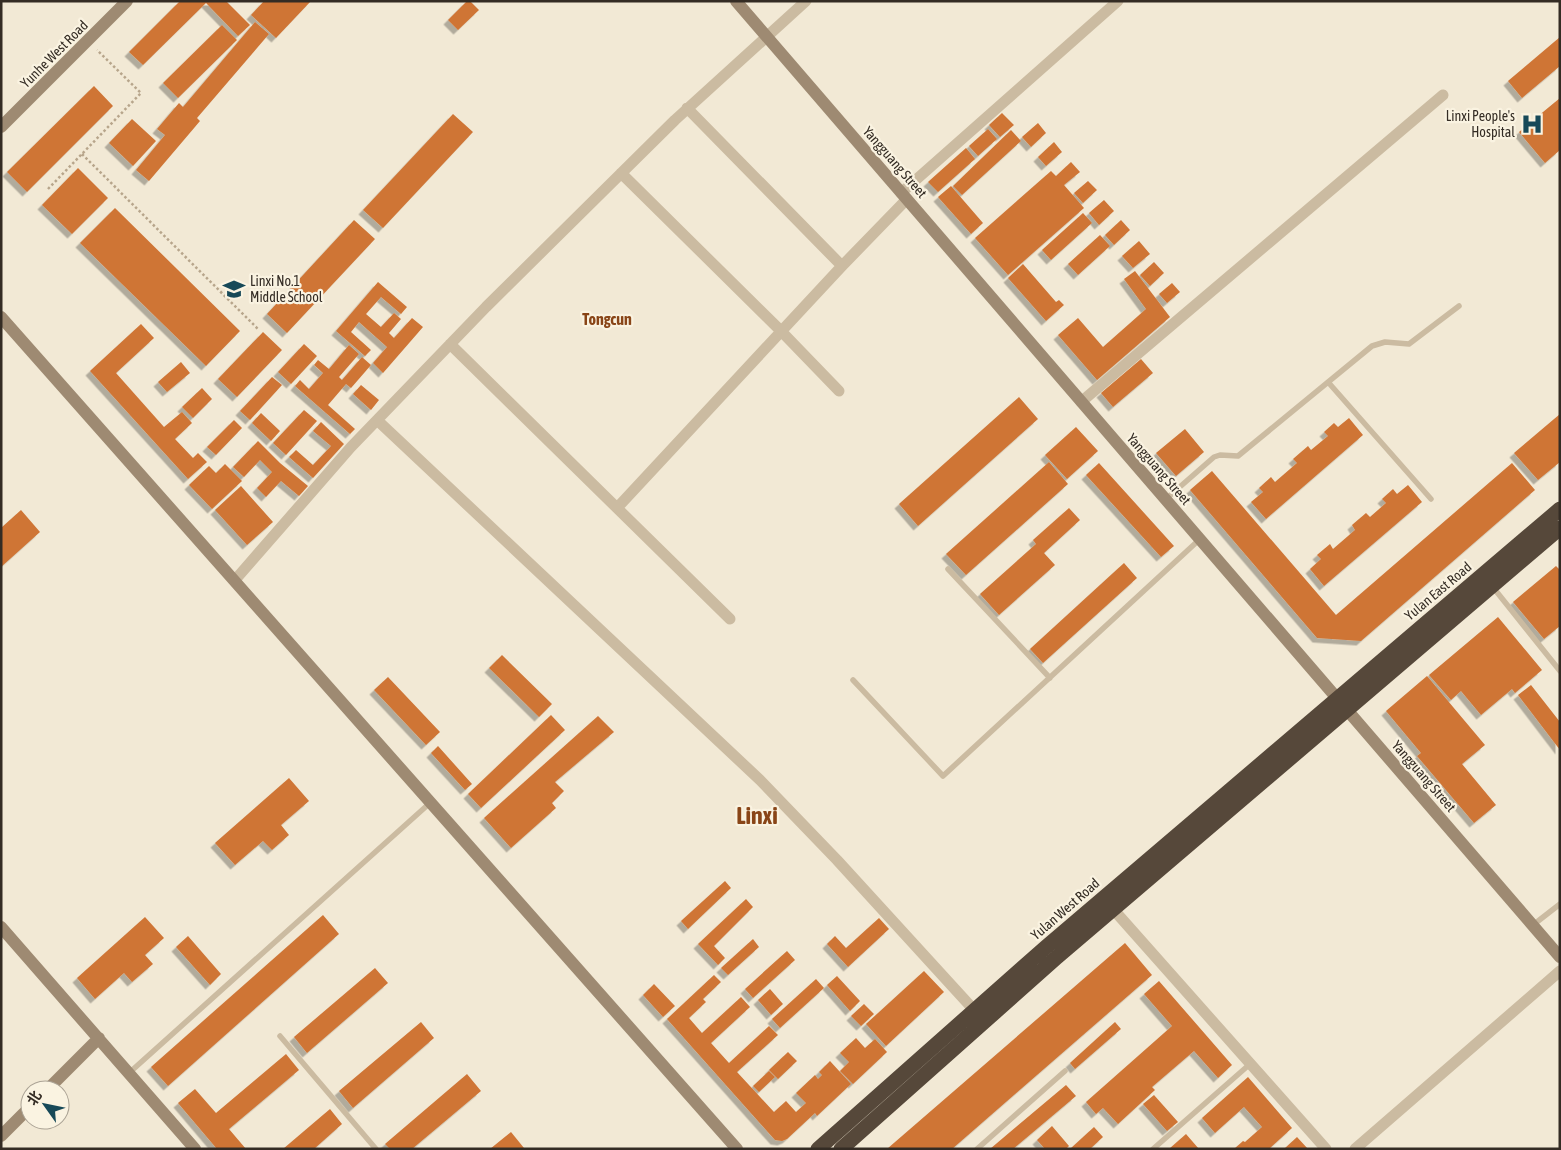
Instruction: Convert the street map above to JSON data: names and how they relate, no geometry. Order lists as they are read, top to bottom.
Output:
{
  "streets": {
    "highway": ["Yulan East Road", "Yulan West Road"],
    "street": ["Yunhe West Road", "Yangguang Street"]
  },
  "crossings": [
    ["Yangguang Street", "Yulan East Road"],
    ["Yangguang Street", "Yulan West Road"],
    ["Yulan East Road", "Yulan West Road"]
  ],
  "districts": ["Tongcun", "Linxi"],
  "places": {
    "hospital": ["Linxi People's Hospital"],
    "school or university": ["Linxi No.1 Middle School"]
  },
  "north": "top left"
}
